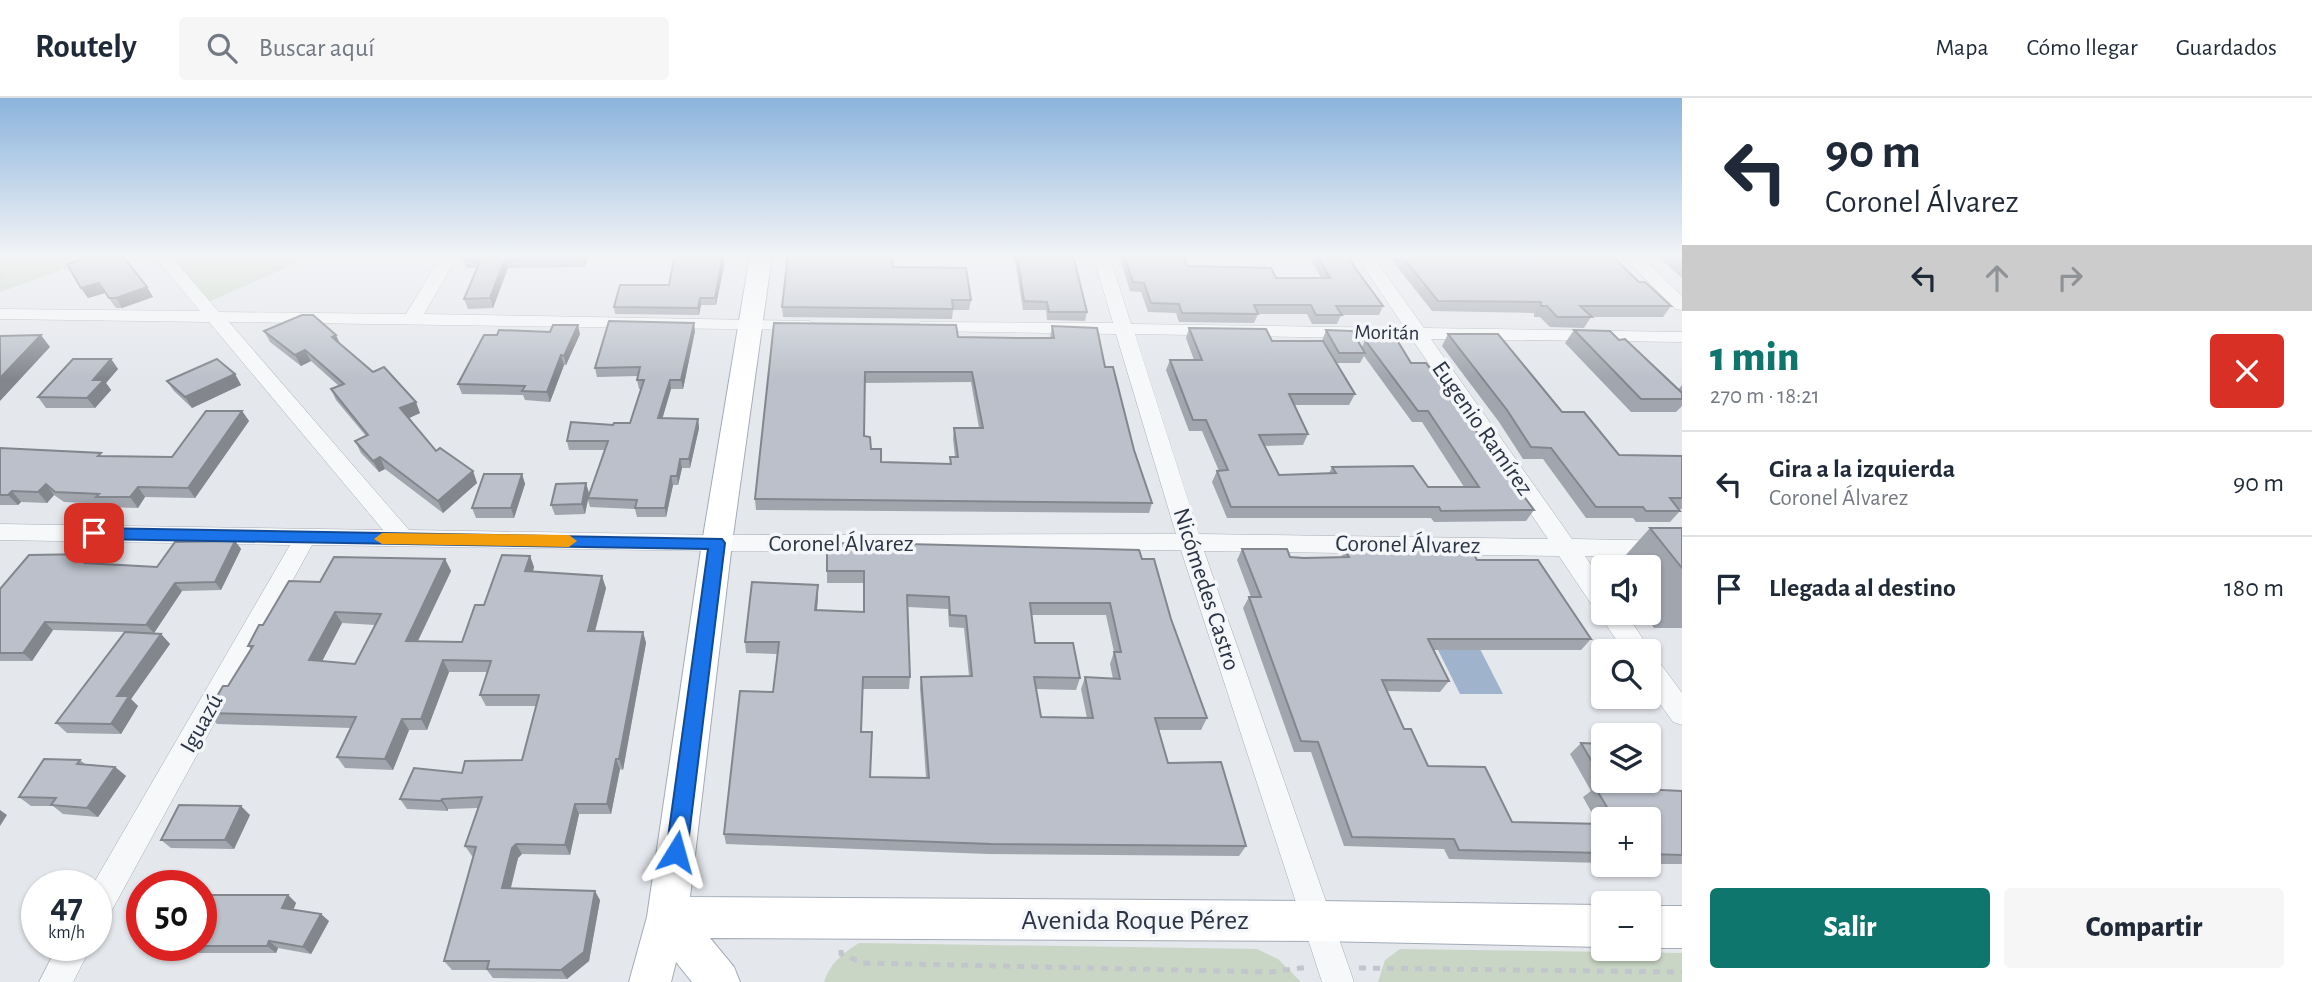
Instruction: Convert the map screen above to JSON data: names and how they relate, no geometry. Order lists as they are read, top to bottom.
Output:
{
  "streets": {
    "main road": ["Avenida Roque Pérez"],
    "street": [
      "Moritán",
      "Eugenio Ramírez",
      "Coronel Álvarez",
      "Nicómedes Castro",
      "Iguazú"
    ]
  },
  "crossings": [
    ["Moritán", "Eugenio Ramírez"],
    ["Moritán", "Nicómedes Castro"],
    ["Eugenio Ramírez", "Coronel Álvarez"],
    ["Coronel Álvarez", "Nicómedes Castro"],
    ["Coronel Álvarez", "Iguazú"],
    ["Nicómedes Castro", "Avenida Roque Pérez"]
  ],
  "page": {
    "header": "Routely",
    "search": "Buscar aquí",
    "nav": ["Mapa", "Cómo llegar", "Guardados"],
    "turn": ["90 m", "Coronel Álvarez"],
    "heading": ["1 min", "270 m · 18:21"],
    "list": [
      {
        "name": "Gira a la izquierda",
        "note": "Coronel Álvarez",
        "value": "90 m"
      },
      {
        "name": "Llegada al destino",
        "value": "180 m"
      }
    ],
    "map_buttons": ["+", "−"],
    "speed": "47 km/h",
    "limit": "50",
    "buttons": ["Salir", "Compartir"]
  }
}
